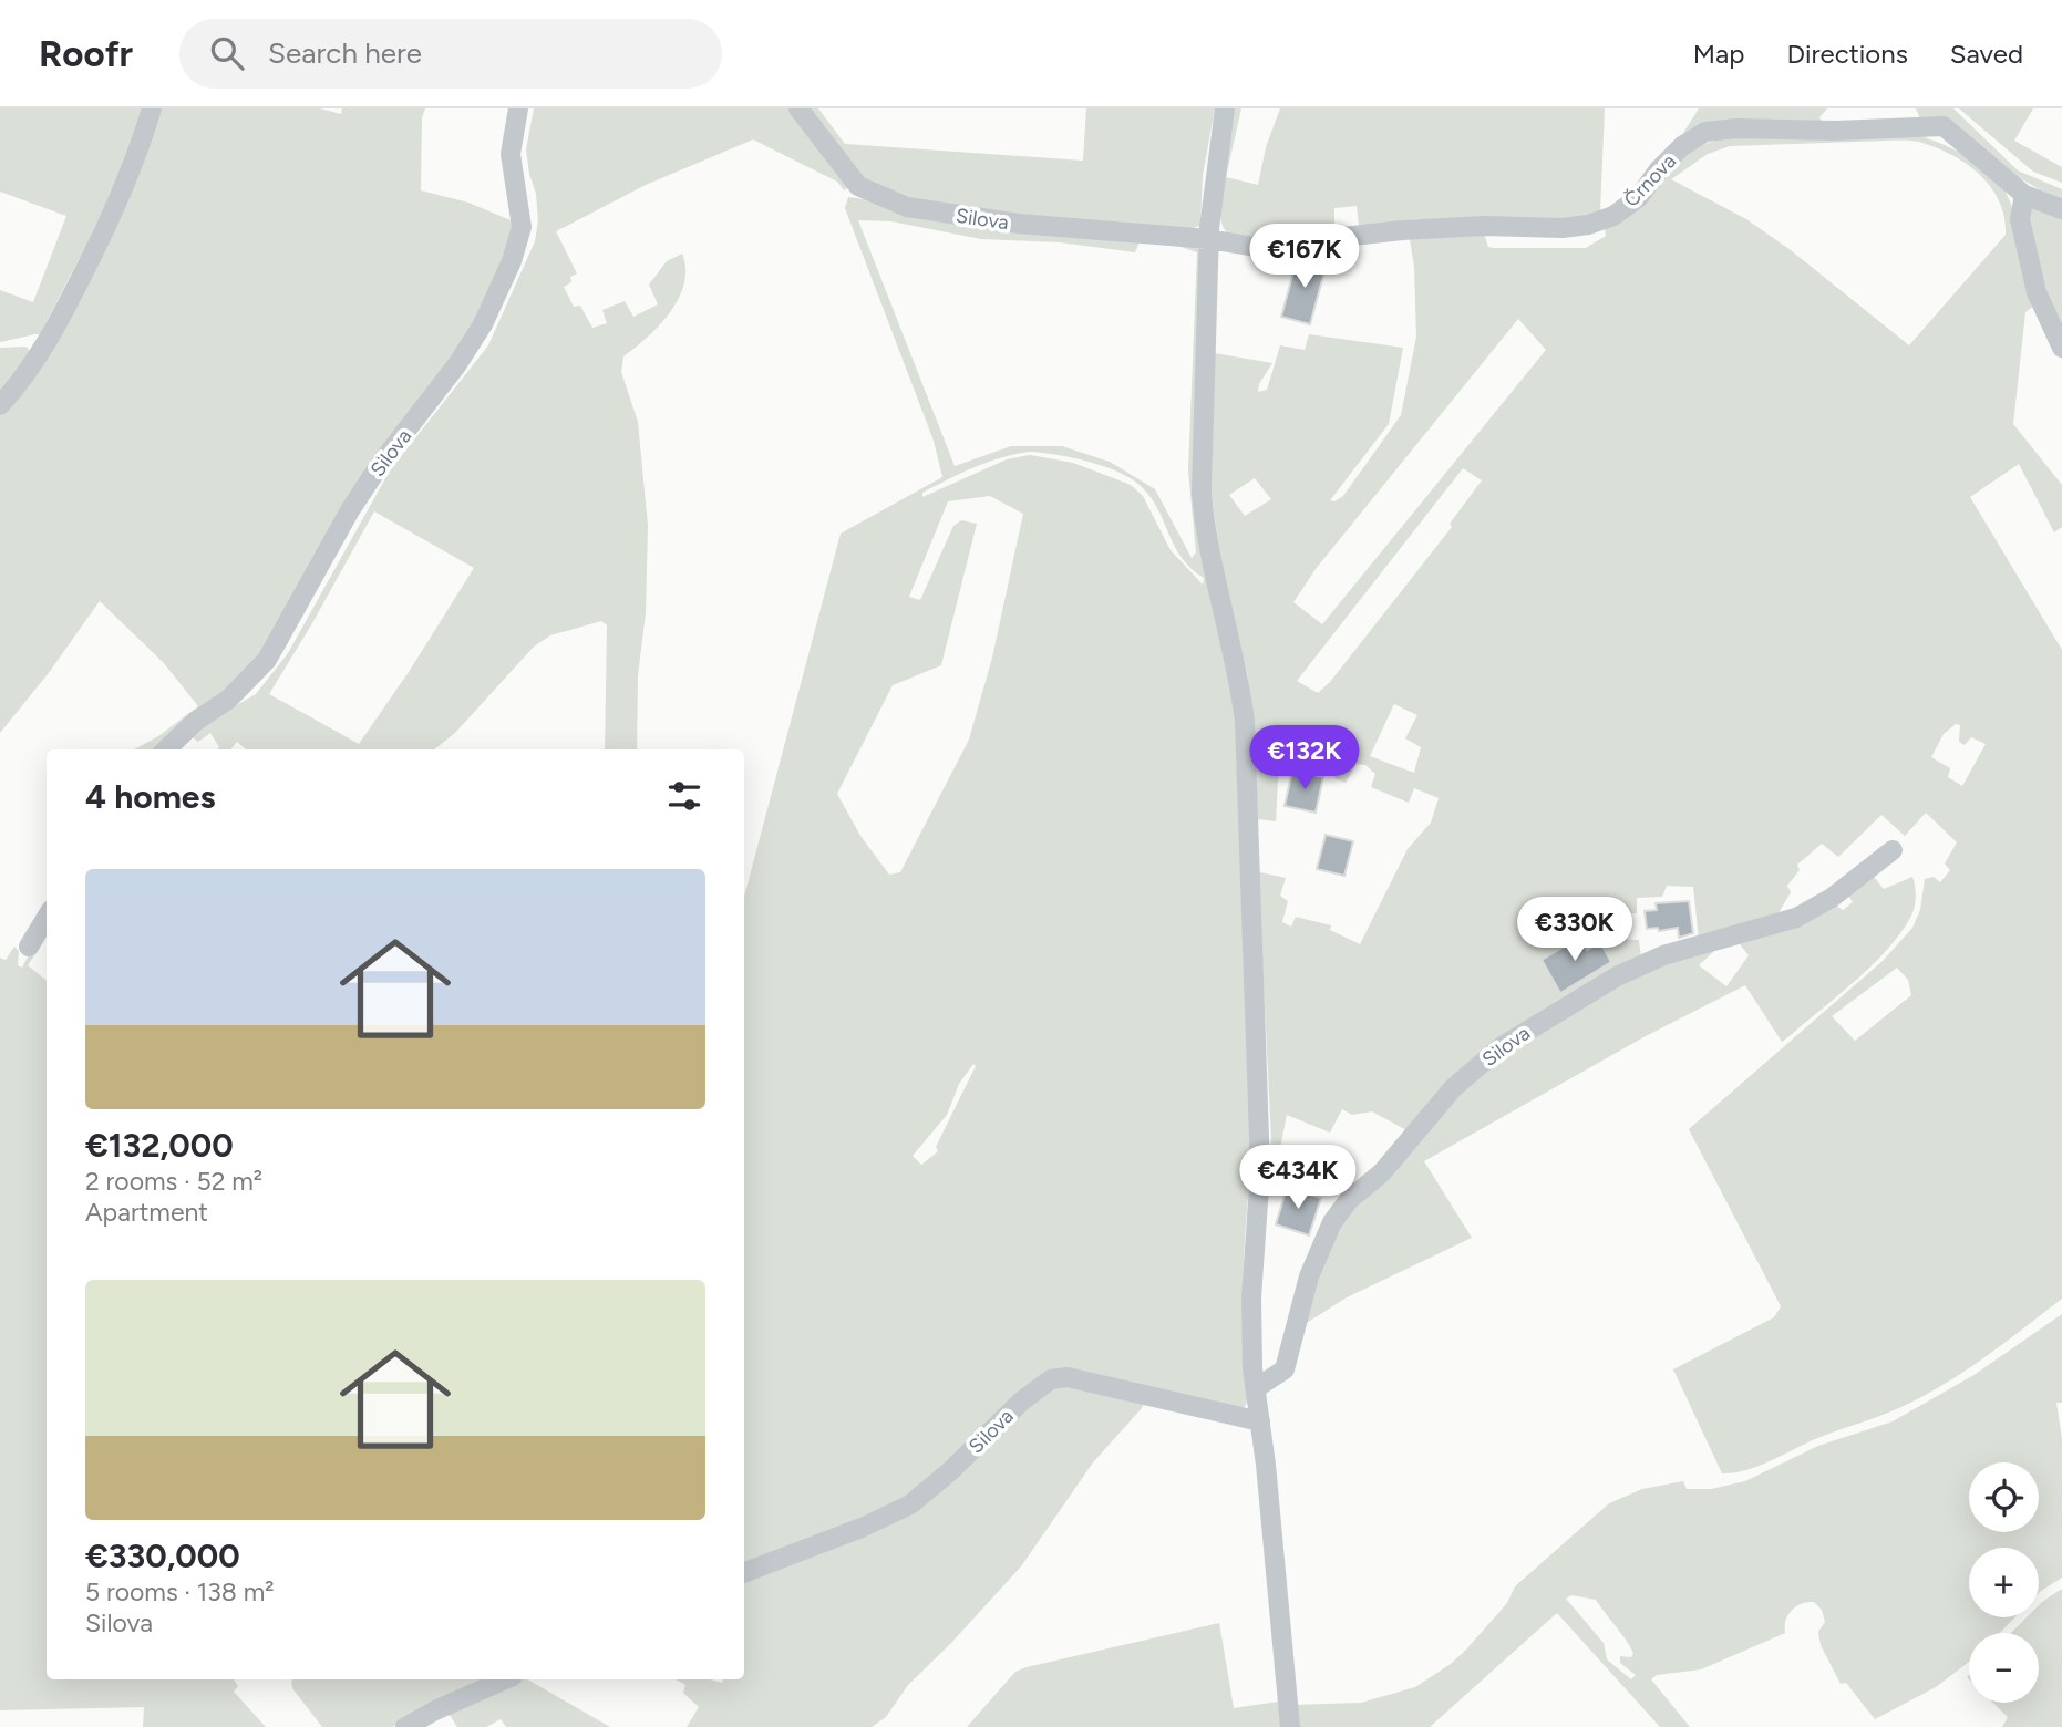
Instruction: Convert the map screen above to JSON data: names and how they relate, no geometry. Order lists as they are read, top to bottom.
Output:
{
  "streets": {
    "street": ["Črnova", "Silova"]
  },
  "crossings": [
    ["Črnova", "Silova"]
  ],
  "page": {
    "header": "Roofr",
    "search": "Search here",
    "nav": ["Map", "Directions", "Saved"],
    "price": [
      "€167K",
      "€132K",
      "€330K",
      "€434K"
    ],
    "heading": "4 homes",
    "list": [
      {
        "name": "€132,000",
        "note": "2 rooms · 52 m² · Apartment"
      },
      {
        "name": "€330,000",
        "note": "5 rooms · 138 m² · Silova"
      }
    ],
    "map_buttons": ["+", "−"]
  }
}
